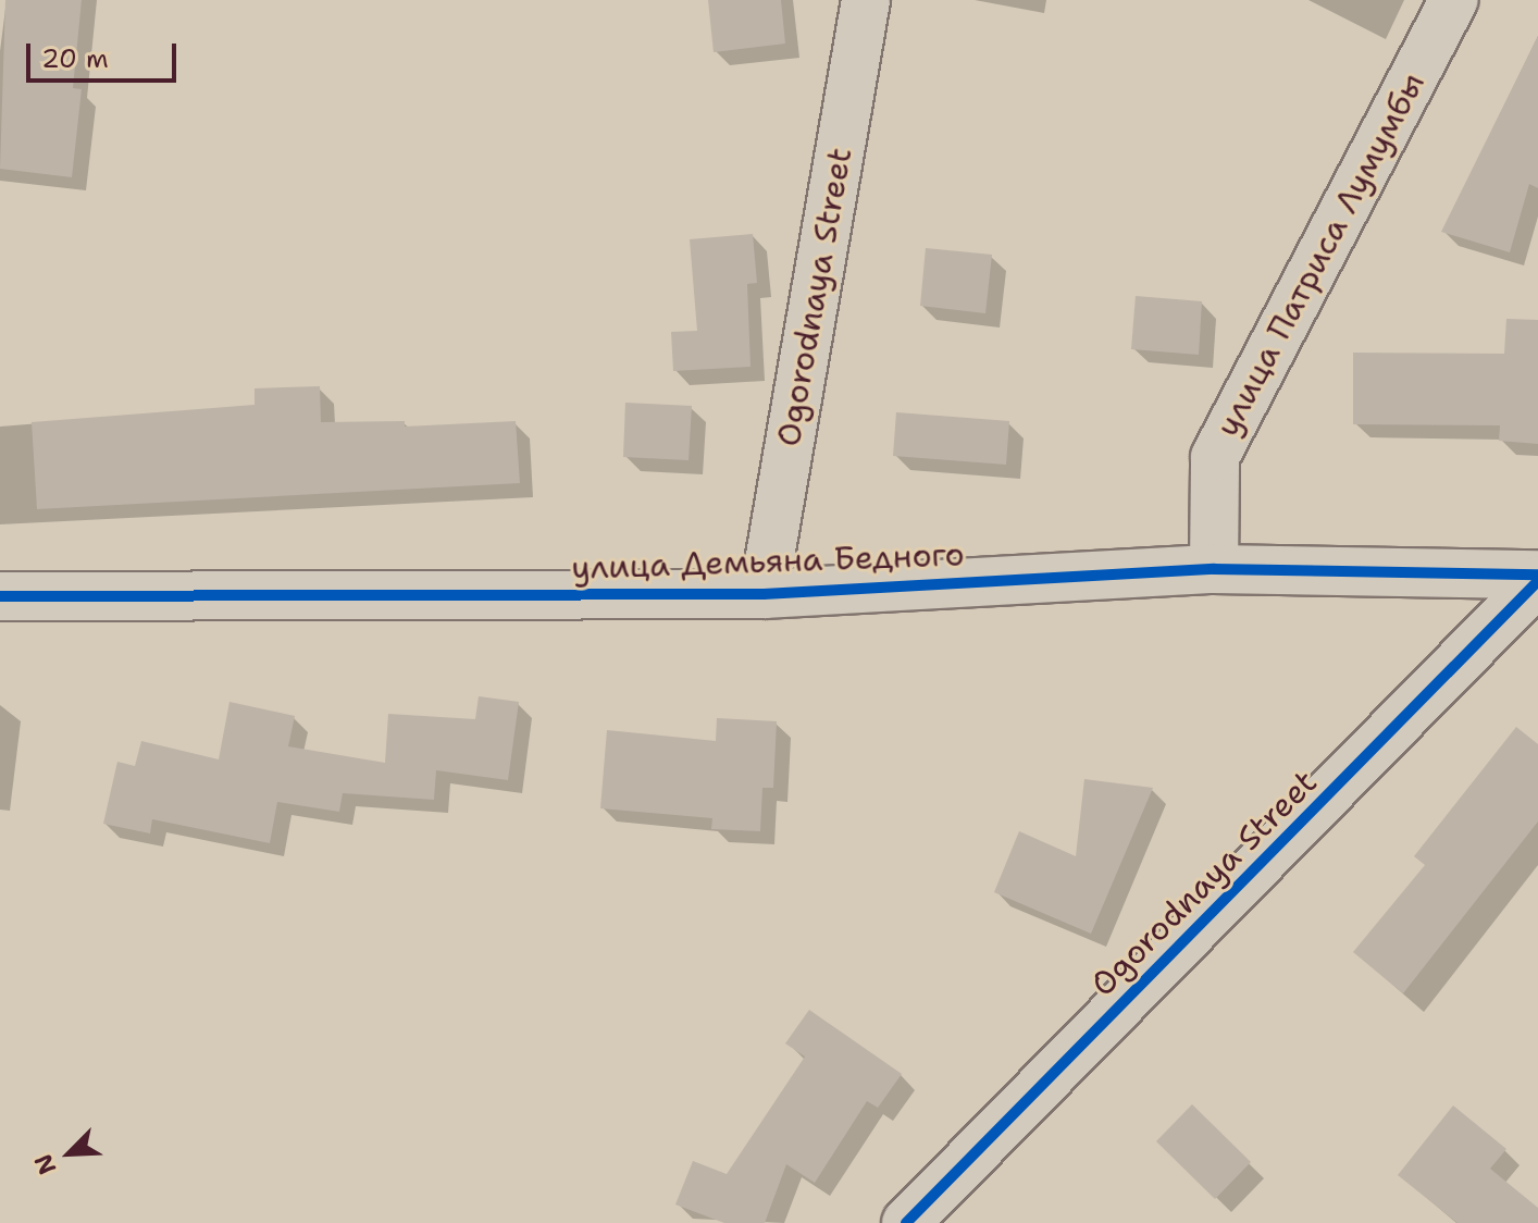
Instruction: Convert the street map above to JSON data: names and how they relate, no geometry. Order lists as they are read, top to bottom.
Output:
{
  "streets": {
    "street": ["улица Патриса Лумумбы", "Ogorodnaya Street", "улица Демьяна Бедного"]
  },
  "crossings": [
    ["улица Патриса Лумумбы", "улица Демьяна Бедного"],
    ["Ogorodnaya Street", "улица Демьяна Бедного"]
  ],
  "scale_bar": "20 m",
  "north": "bottom left"
}
